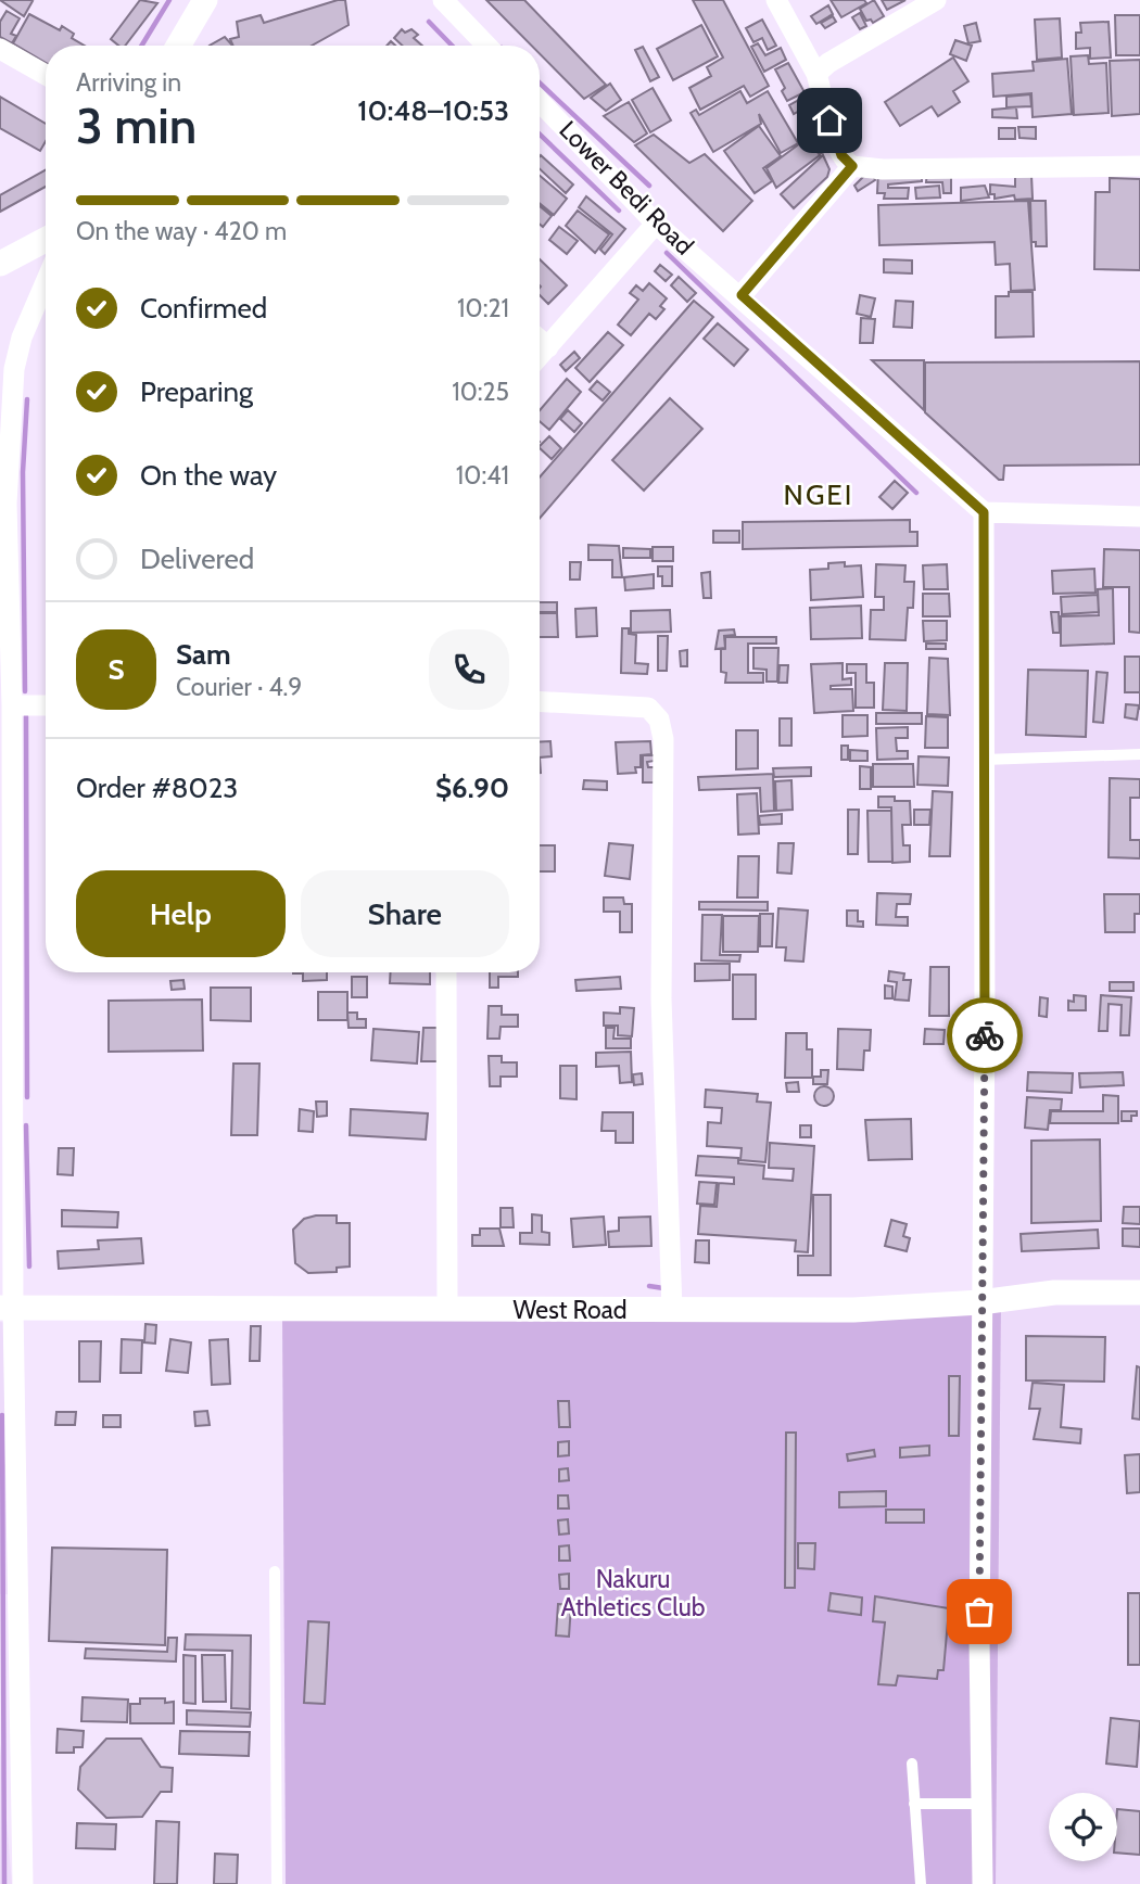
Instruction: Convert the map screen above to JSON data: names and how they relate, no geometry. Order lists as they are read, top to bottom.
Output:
{
  "streets": {
    "street": ["Lower Bedi Road", "West Road"]
  },
  "districts": ["NGEI"],
  "parks": ["Nakuru Athletics Club"],
  "page": {
    "heading": ["3 min", "Arriving in", "10:48–10:53"],
    "panel": [
      "Sam",
      "Courier · 4.9",
      "Order #8023",
      "$6.90"
    ],
    "bar": "On the way · 420 m",
    "list": [
      ["Confirmed", "10:21"],
      ["Preparing", "10:25"],
      ["On the way", "10:41"],
      "Delivered"
    ],
    "round": "S",
    "buttons": ["Help", "Share"]
  }
}
